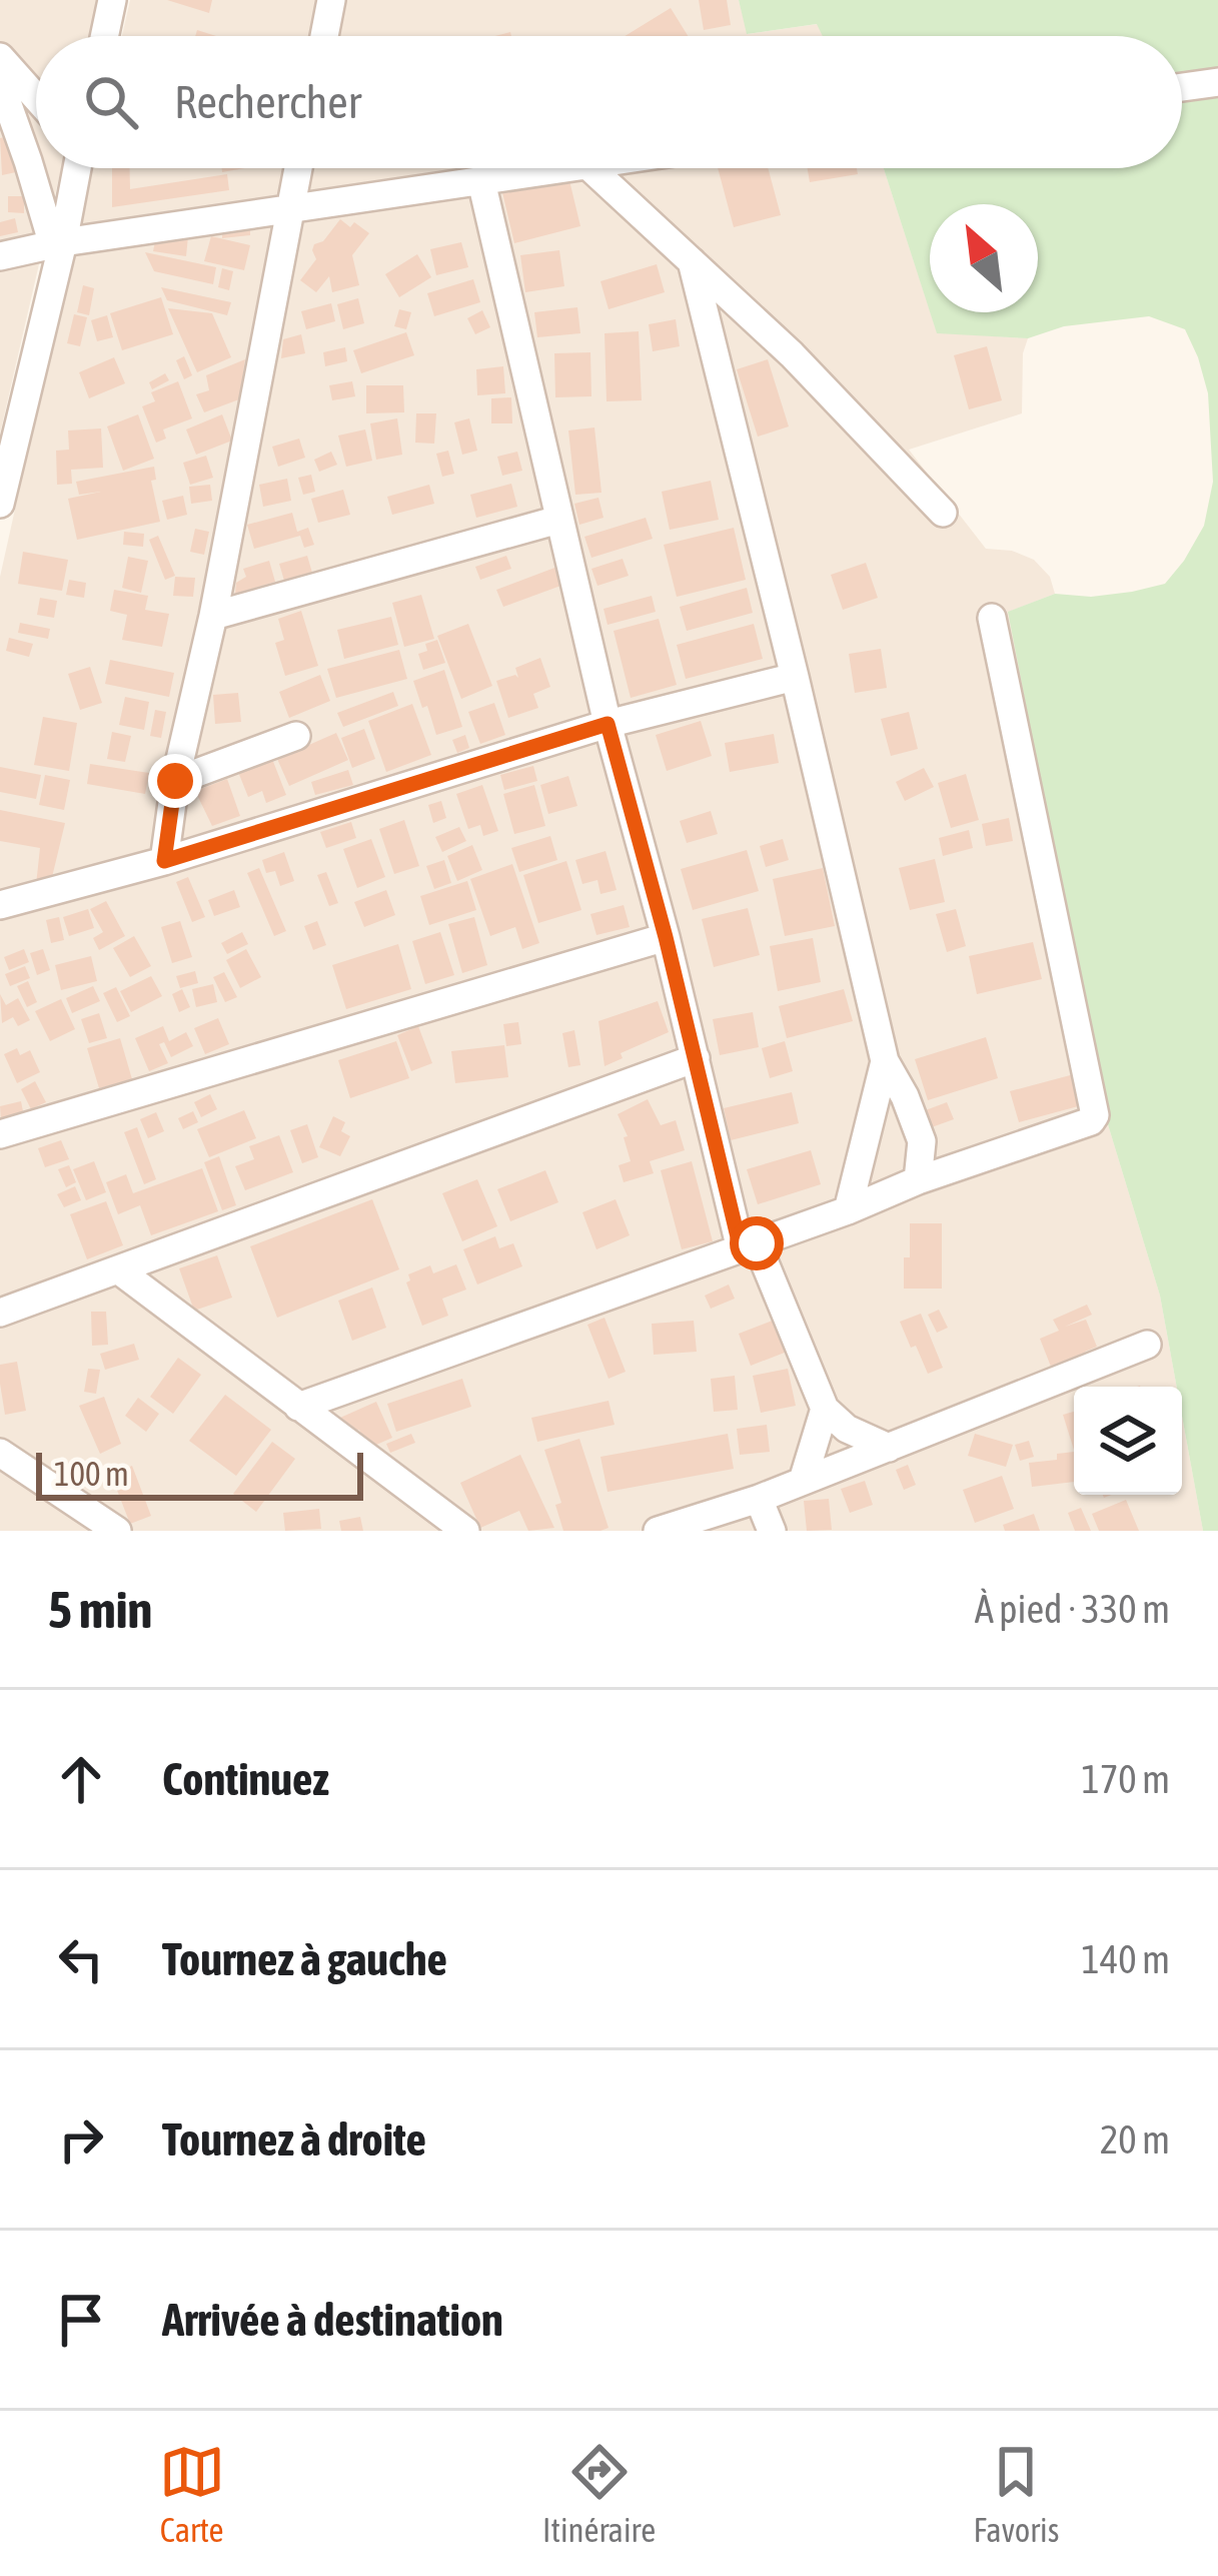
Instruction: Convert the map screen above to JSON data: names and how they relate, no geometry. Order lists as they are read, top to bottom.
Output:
{
  "scale_bar": "100 m",
  "north": "top left",
  "page": {
    "search": "Rechercher",
    "scale": "100 m",
    "heading": ["5 min", "À pied · 330 m"],
    "list": [
      ["Continuez", "170 m"],
      ["Tournez à gauche", "140 m"],
      ["Tournez à droite", "20 m"],
      "Arrivée à destination"
    ],
    "nav": ["Carte", "Itinéraire", "Favoris"]
  }
}
